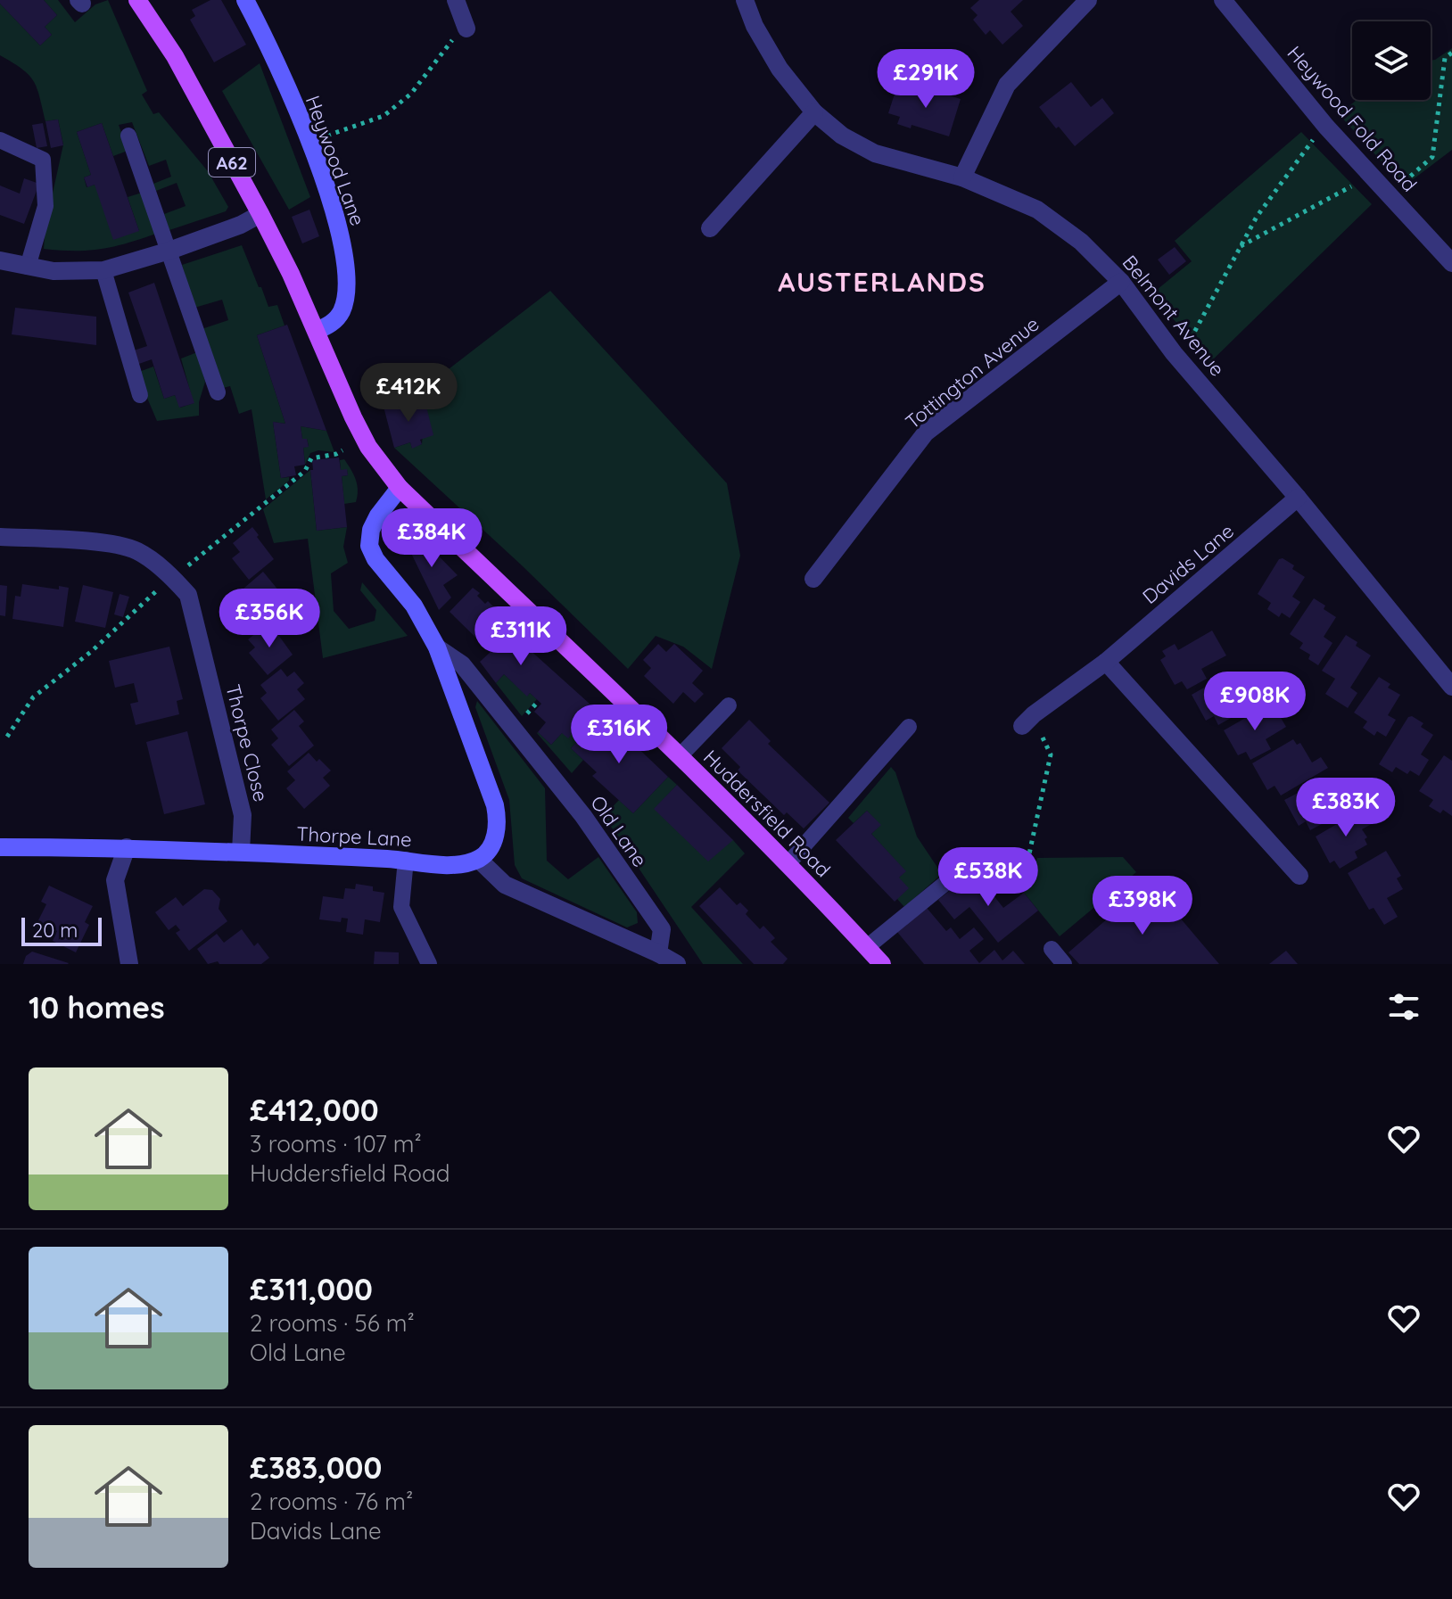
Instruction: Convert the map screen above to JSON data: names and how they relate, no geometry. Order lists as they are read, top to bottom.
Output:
{
  "streets": {
    "main road": ["A62", "Huddersfield Road"],
    "street": [
      "Heywood Fold Road",
      "Heywood Lane",
      "Belmont Avenue",
      "Tottington Avenue",
      "Davids Lane",
      "Thorpe Close",
      "Old Lane",
      "Thorpe Lane"
    ]
  },
  "crossings": [
    ["Heywood Lane", "Huddersfield Road"],
    ["Belmont Avenue", "Tottington Avenue"],
    ["Belmont Avenue", "Davids Lane"],
    ["Thorpe Close", "Thorpe Lane"],
    ["Huddersfield Road", "Old Lane"],
    ["Old Lane", "Thorpe Lane"]
  ],
  "districts": ["AUSTERLANDS"],
  "scale_bar": "20 m",
  "page": {
    "price": [
      "£291K",
      "£412K",
      "£384K",
      "£356K",
      "£311K",
      "£908K",
      "£316K",
      "£383K",
      "£538K",
      "£398K"
    ],
    "scale": "20 m",
    "heading": "10 homes",
    "list": [
      {
        "name": "£412,000",
        "note": "3 rooms · 107 m² · Huddersfield Road"
      },
      {
        "name": "£311,000",
        "note": "2 rooms · 56 m² · Old Lane"
      },
      {
        "name": "£383,000",
        "note": "2 rooms · 76 m² · Davids Lane"
      }
    ]
  }
}
